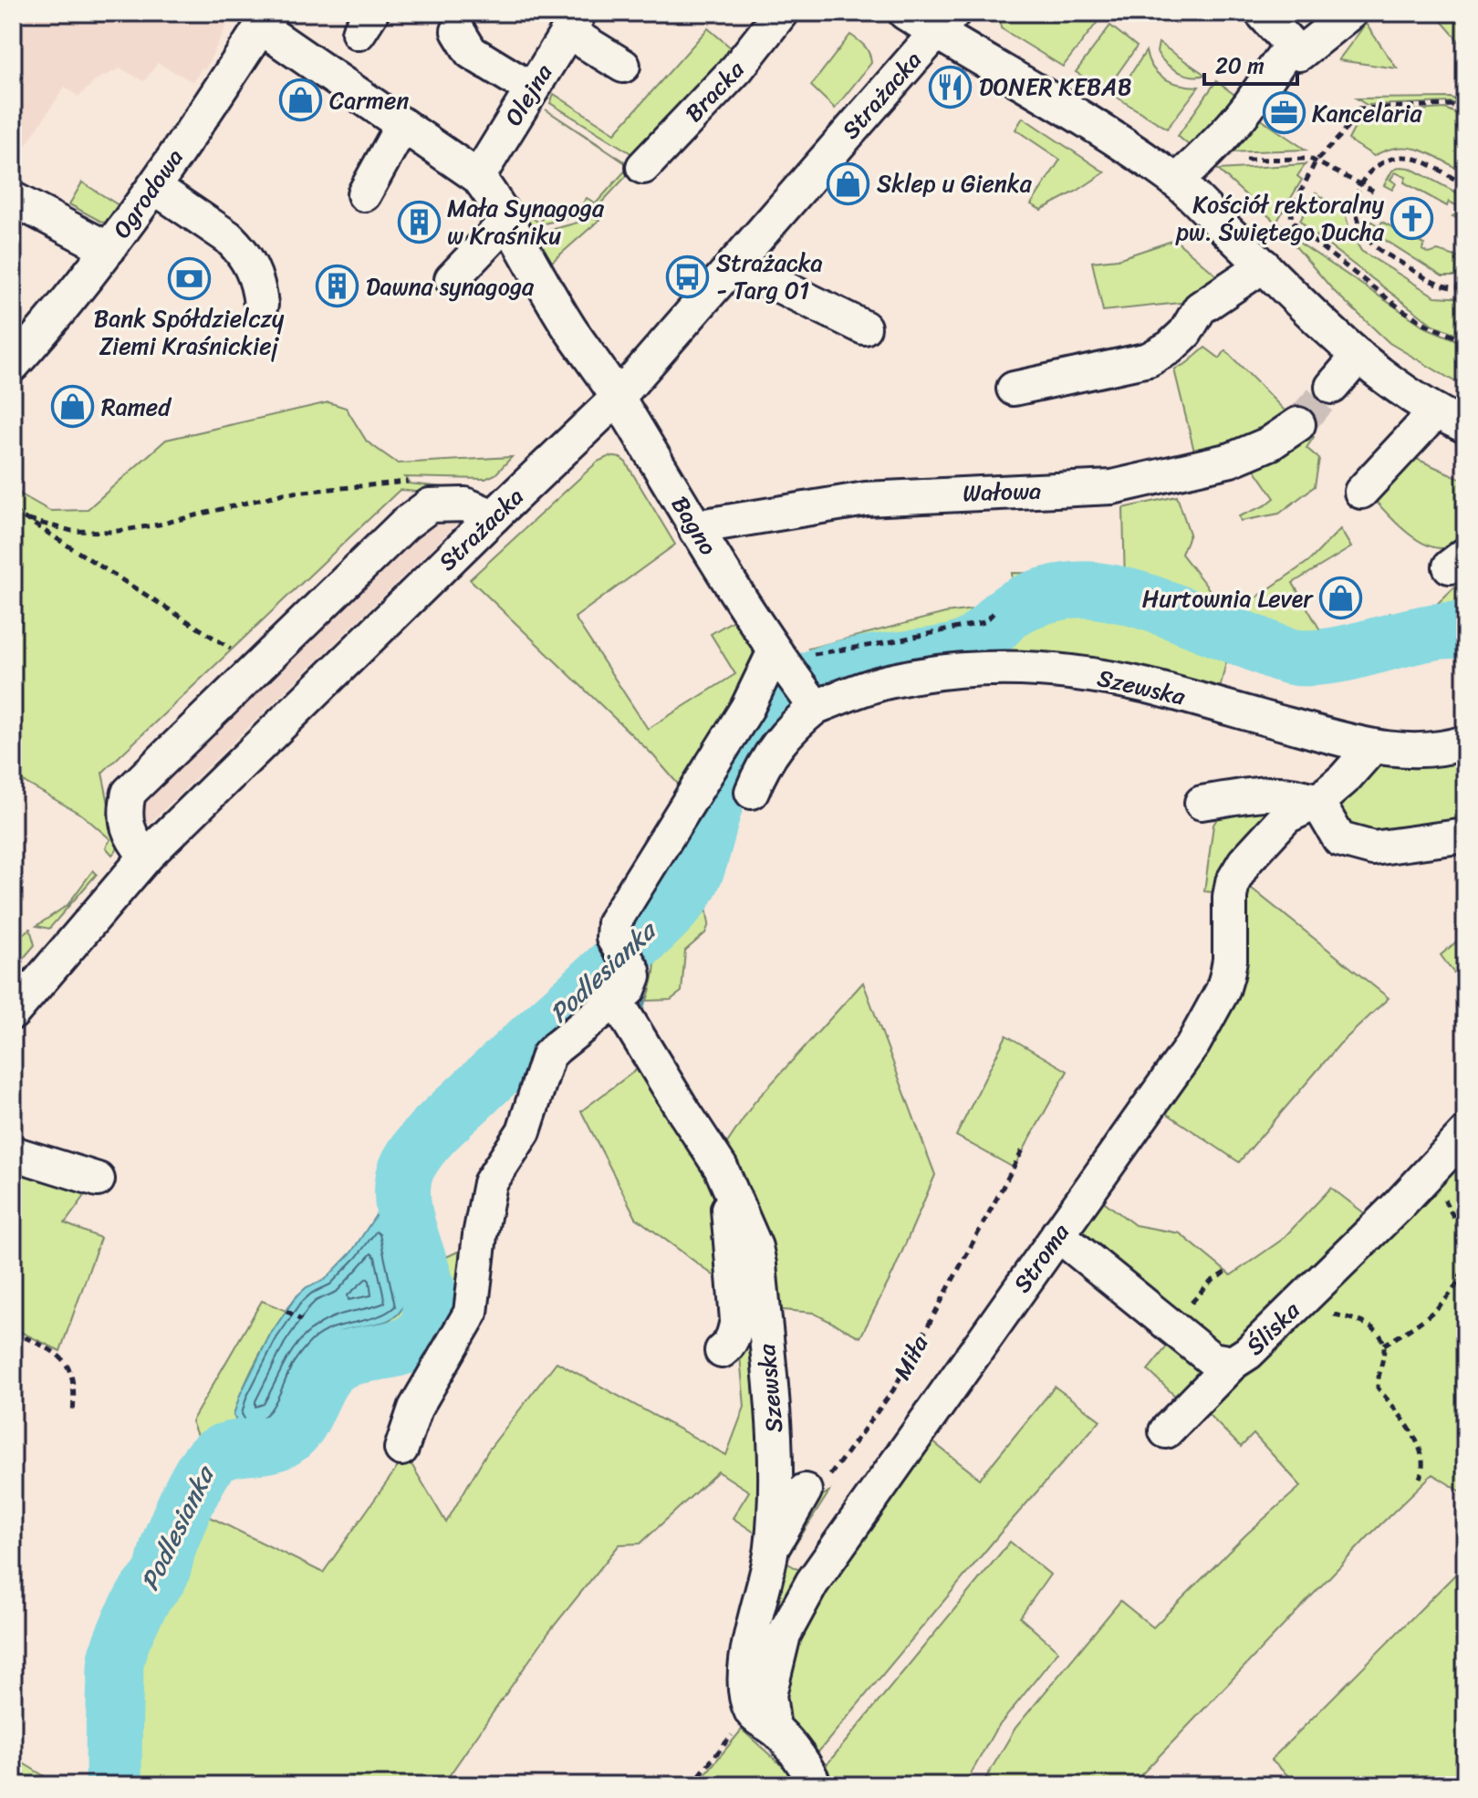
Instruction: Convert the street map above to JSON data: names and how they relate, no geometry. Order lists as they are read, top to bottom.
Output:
{
  "streets": {
    "street": [
      "Bracka",
      "Olejna",
      "Strażacka",
      "Ogrodowa",
      "Wałowa",
      "Bagno",
      "Szewska",
      "Stroma",
      "Śliska"
    ],
    "path": ["Miła"]
  },
  "crossings": [
    ["Olejna", "Bagno"],
    ["Strażacka", "Bagno"],
    ["Wałowa", "Bagno"],
    ["Szewska", "Stroma"],
    ["Stroma", "Śliska"]
  ],
  "water": ["Podlesianka"],
  "places": {
    "restaurant": ["DONER KEBAB"],
    "shop": [
      "Carmen",
      "Sklep u Gienka",
      "Ramed",
      "Hurtownia Lever"
    ],
    "office": ["Kancelaria"],
    "church": ["Kościół rektoralny pw. Świętego Ducha"],
    "building": ["Mała Synagoga w Kraśniku", "Dawna synagoga"],
    "bus stop": ["Strażacka - Targ 01"],
    "bank": ["Bank Spółdzielczy Ziemi Kraśnickiej"]
  },
  "scale_bar": "20 m"
}
